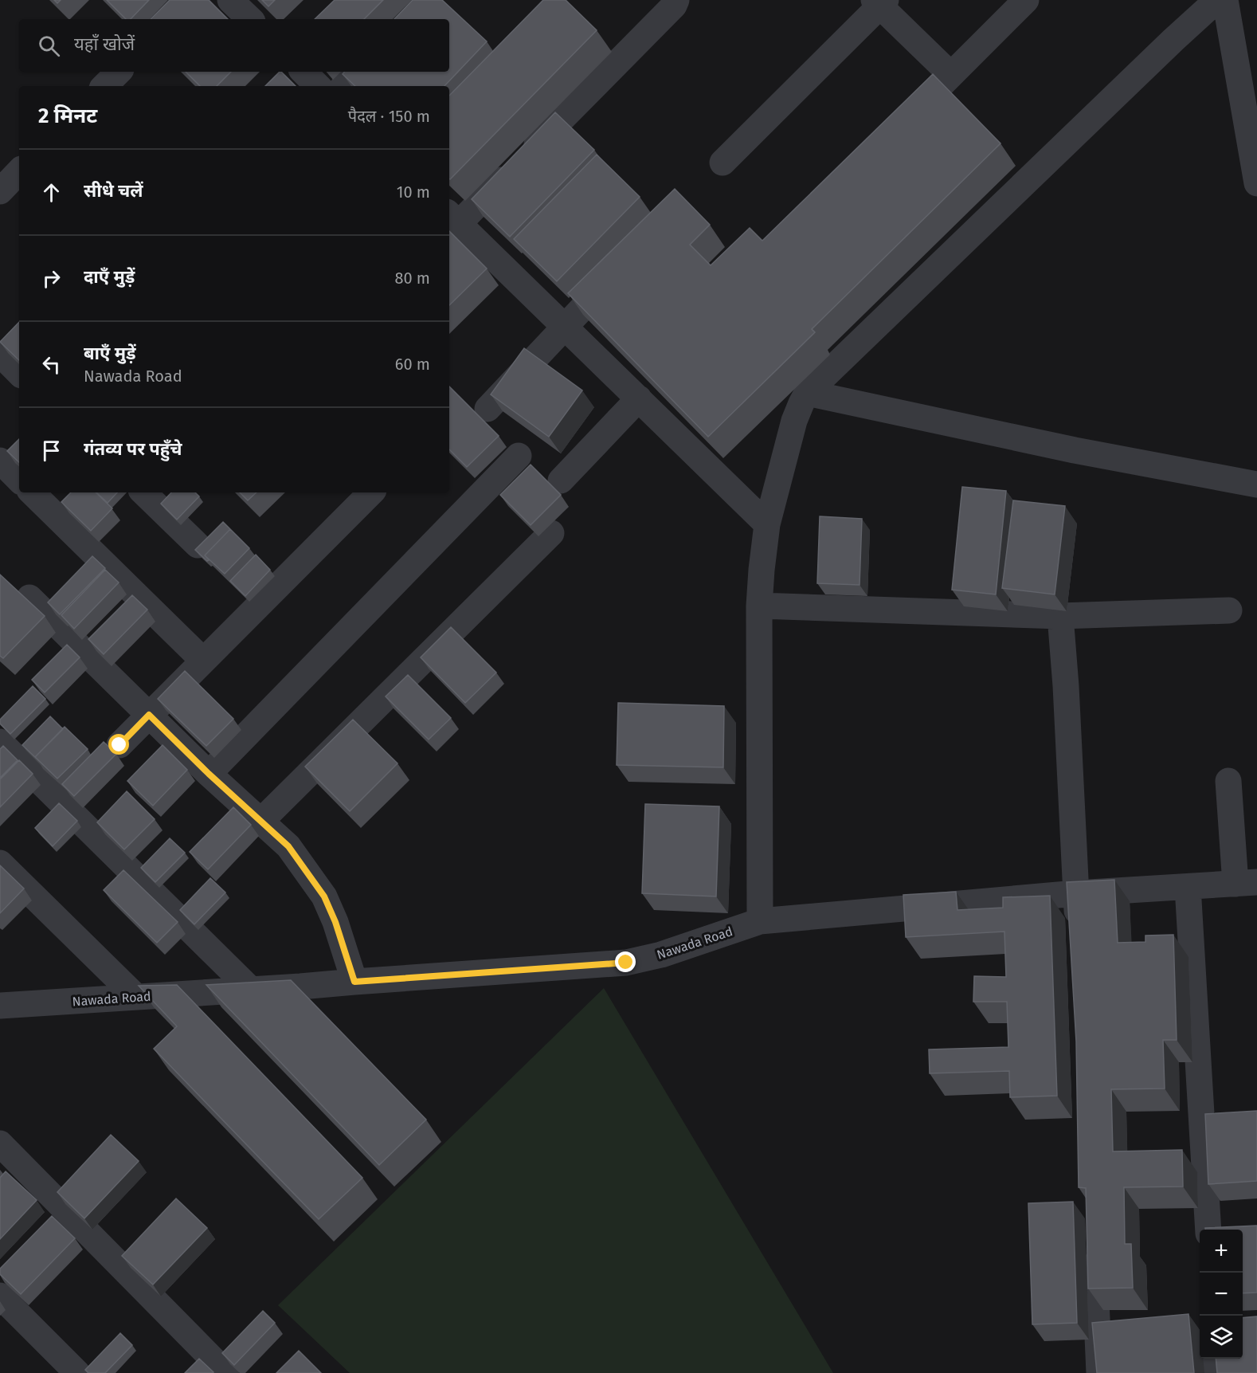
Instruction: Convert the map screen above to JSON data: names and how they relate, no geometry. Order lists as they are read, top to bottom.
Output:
{
  "streets": {
    "street": ["Nawada Road"]
  },
  "page": {
    "search": "यहाँ खोजें",
    "heading": ["2 मिनट", "पैदल · 150 m"],
    "list": [
      ["सीधे चलें", "10 m"],
      ["दाएँ मुड़ें", "80 m"],
      ["बाएँ मुड़ें", "Nawada Road", "60 m"],
      "गंतव्य पर पहुँचे"
    ],
    "map_buttons": ["+", "−"]
  }
}
